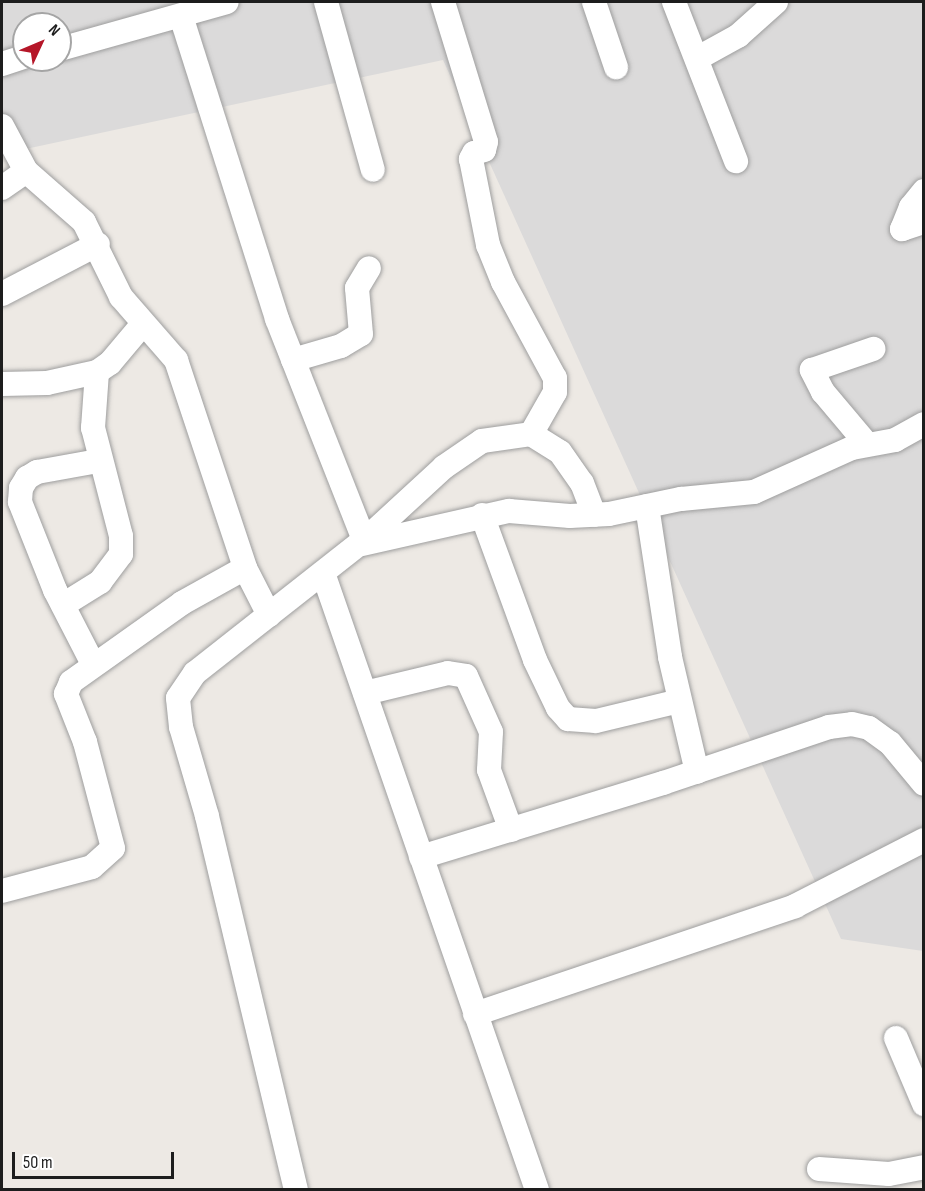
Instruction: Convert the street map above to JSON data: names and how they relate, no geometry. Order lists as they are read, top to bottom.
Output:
{
  "scale_bar": "50 m",
  "north": "top right"
}
